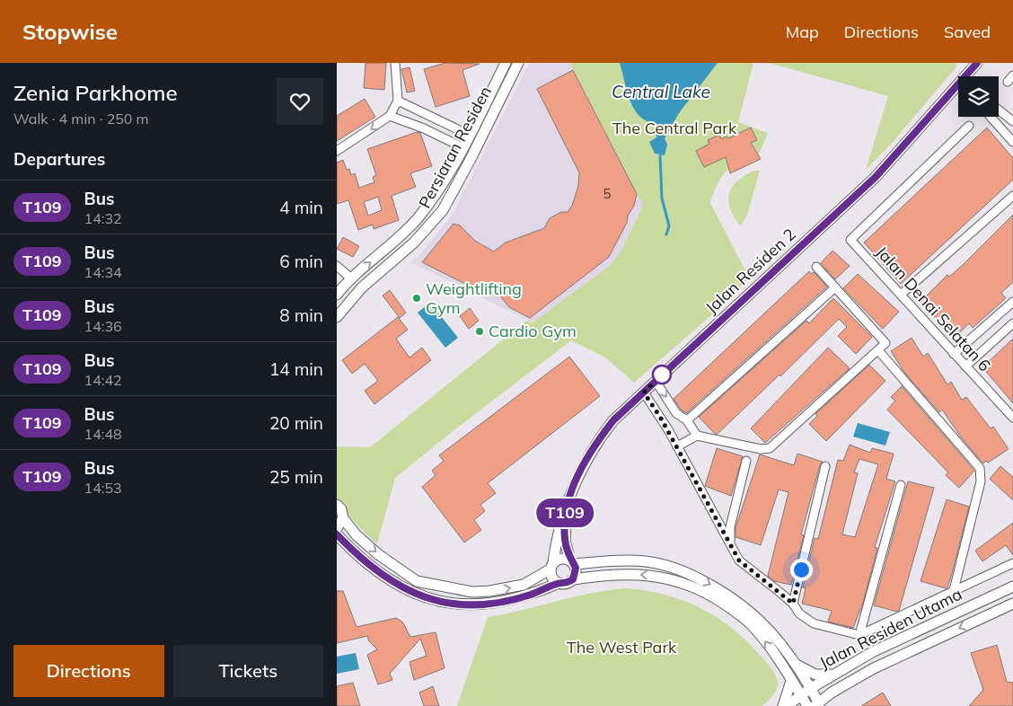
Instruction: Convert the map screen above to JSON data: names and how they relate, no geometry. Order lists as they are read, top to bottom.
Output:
{
  "streets": {
    "street": [
      "Persiaran Residen",
      "Jalan Residen 2",
      "Jalan Denai Selatan 6",
      "Jalan Residen Utama"
    ]
  },
  "water": ["Central Lake"],
  "parks": ["The Central Park", "The West Park"],
  "places": ["Weightlifting Gym", "Cardio Gym"],
  "lines": ["bus line T109"],
  "house_numbers": ["5"],
  "page": {
    "header": "Stopwise",
    "nav": ["Map", "Directions", "Saved"],
    "heading": [
      ["Zenia Parkhome", "Walk · 4 min · 250 m"],
      "Departures"
    ],
    "on_map": "T109",
    "list": [
      {
        "mark": "T109",
        "name": "Bus",
        "note": "14:32",
        "value": "4 min"
      },
      {
        "mark": "T109",
        "name": "Bus",
        "note": "14:34",
        "value": "6 min"
      },
      {
        "mark": "T109",
        "name": "Bus",
        "note": "14:36",
        "value": "8 min"
      },
      {
        "mark": "T109",
        "name": "Bus",
        "note": "14:42",
        "value": "14 min"
      },
      {
        "mark": "T109",
        "name": "Bus",
        "note": "14:48",
        "value": "20 min"
      },
      {
        "mark": "T109",
        "name": "Bus",
        "note": "14:53",
        "value": "25 min"
      }
    ],
    "buttons": ["Directions", "Tickets"]
  }
}
